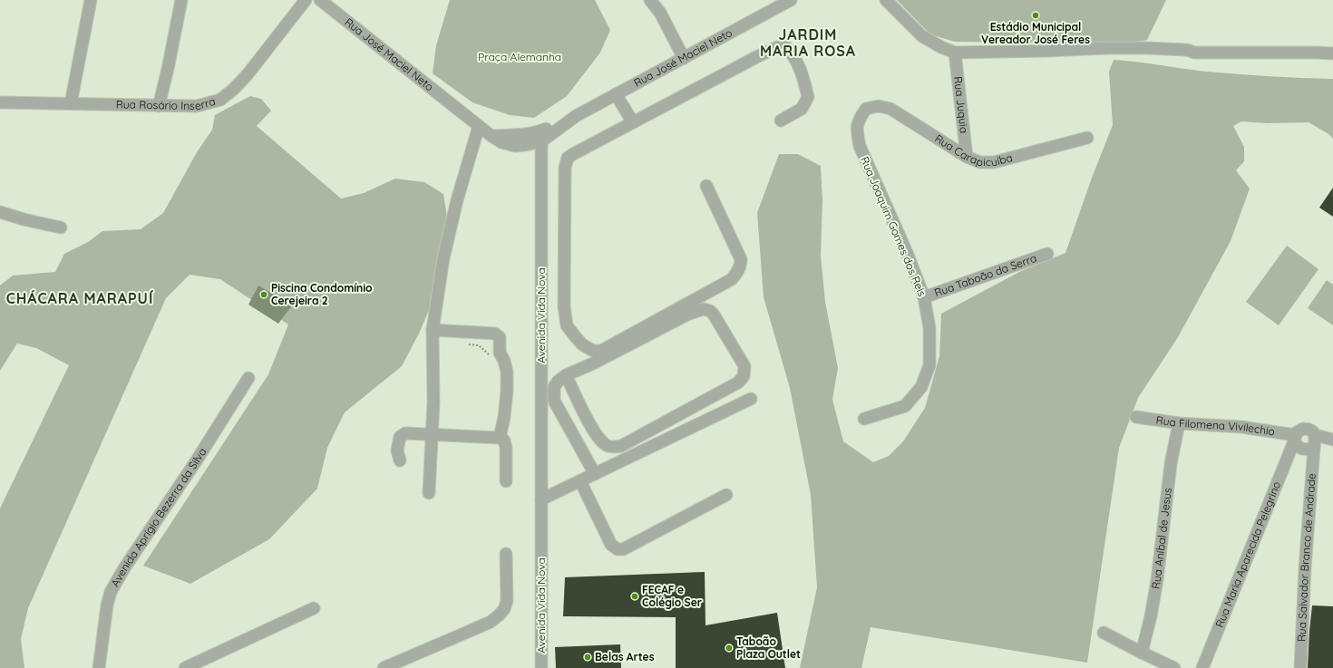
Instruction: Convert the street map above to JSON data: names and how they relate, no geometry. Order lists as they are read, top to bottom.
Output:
{
  "streets": {
    "street": [
      "Rua José Maciel Neto",
      "Rua Rosário Inserra",
      "Rua Juquia",
      "Rua Carapicuíba",
      "Rua Joaquim Gomes dos Reis",
      "Rua Taboão da Serra",
      "Avenida Vida Nova",
      "Rua Filomena Vivilechio",
      "Avenida Aprígio Bezerra da Silva",
      "Rua Aníbal de Jesus",
      "Rua Maria Aparecida Pelegrino",
      "Rua Salvador Branco de Andrade"
    ]
  },
  "crossings": [
    ["Rua José Maciel Neto", "Avenida Vida Nova"],
    ["Rua Juquia", "Rua Carapicuíba"],
    ["Rua Carapicuíba", "Rua Joaquim Gomes dos Reis"],
    ["Rua Joaquim Gomes dos Reis", "Rua Taboão da Serra"],
    ["Rua Filomena Vivilechio", "Rua Aníbal de Jesus"],
    ["Rua Filomena Vivilechio", "Rua Maria Aparecida Pelegrino"],
    ["Rua Filomena Vivilechio", "Rua Salvador Branco de Andrade"],
    ["Rua Maria Aparecida Pelegrino", "Rua Salvador Branco de Andrade"]
  ],
  "districts": ["JARDIM MARIA ROSA", "CHÁCARA MARAPUÍ"],
  "parks": ["Praça Alemanha"],
  "places": [
    "Estádio Municipal Vereador José Feres",
    "Piscina Condomínio Cerejeira 2",
    "FECAF e Colégio Ser",
    "Taboão Plaza Outlet",
    "Belas Artes"
  ]
}
